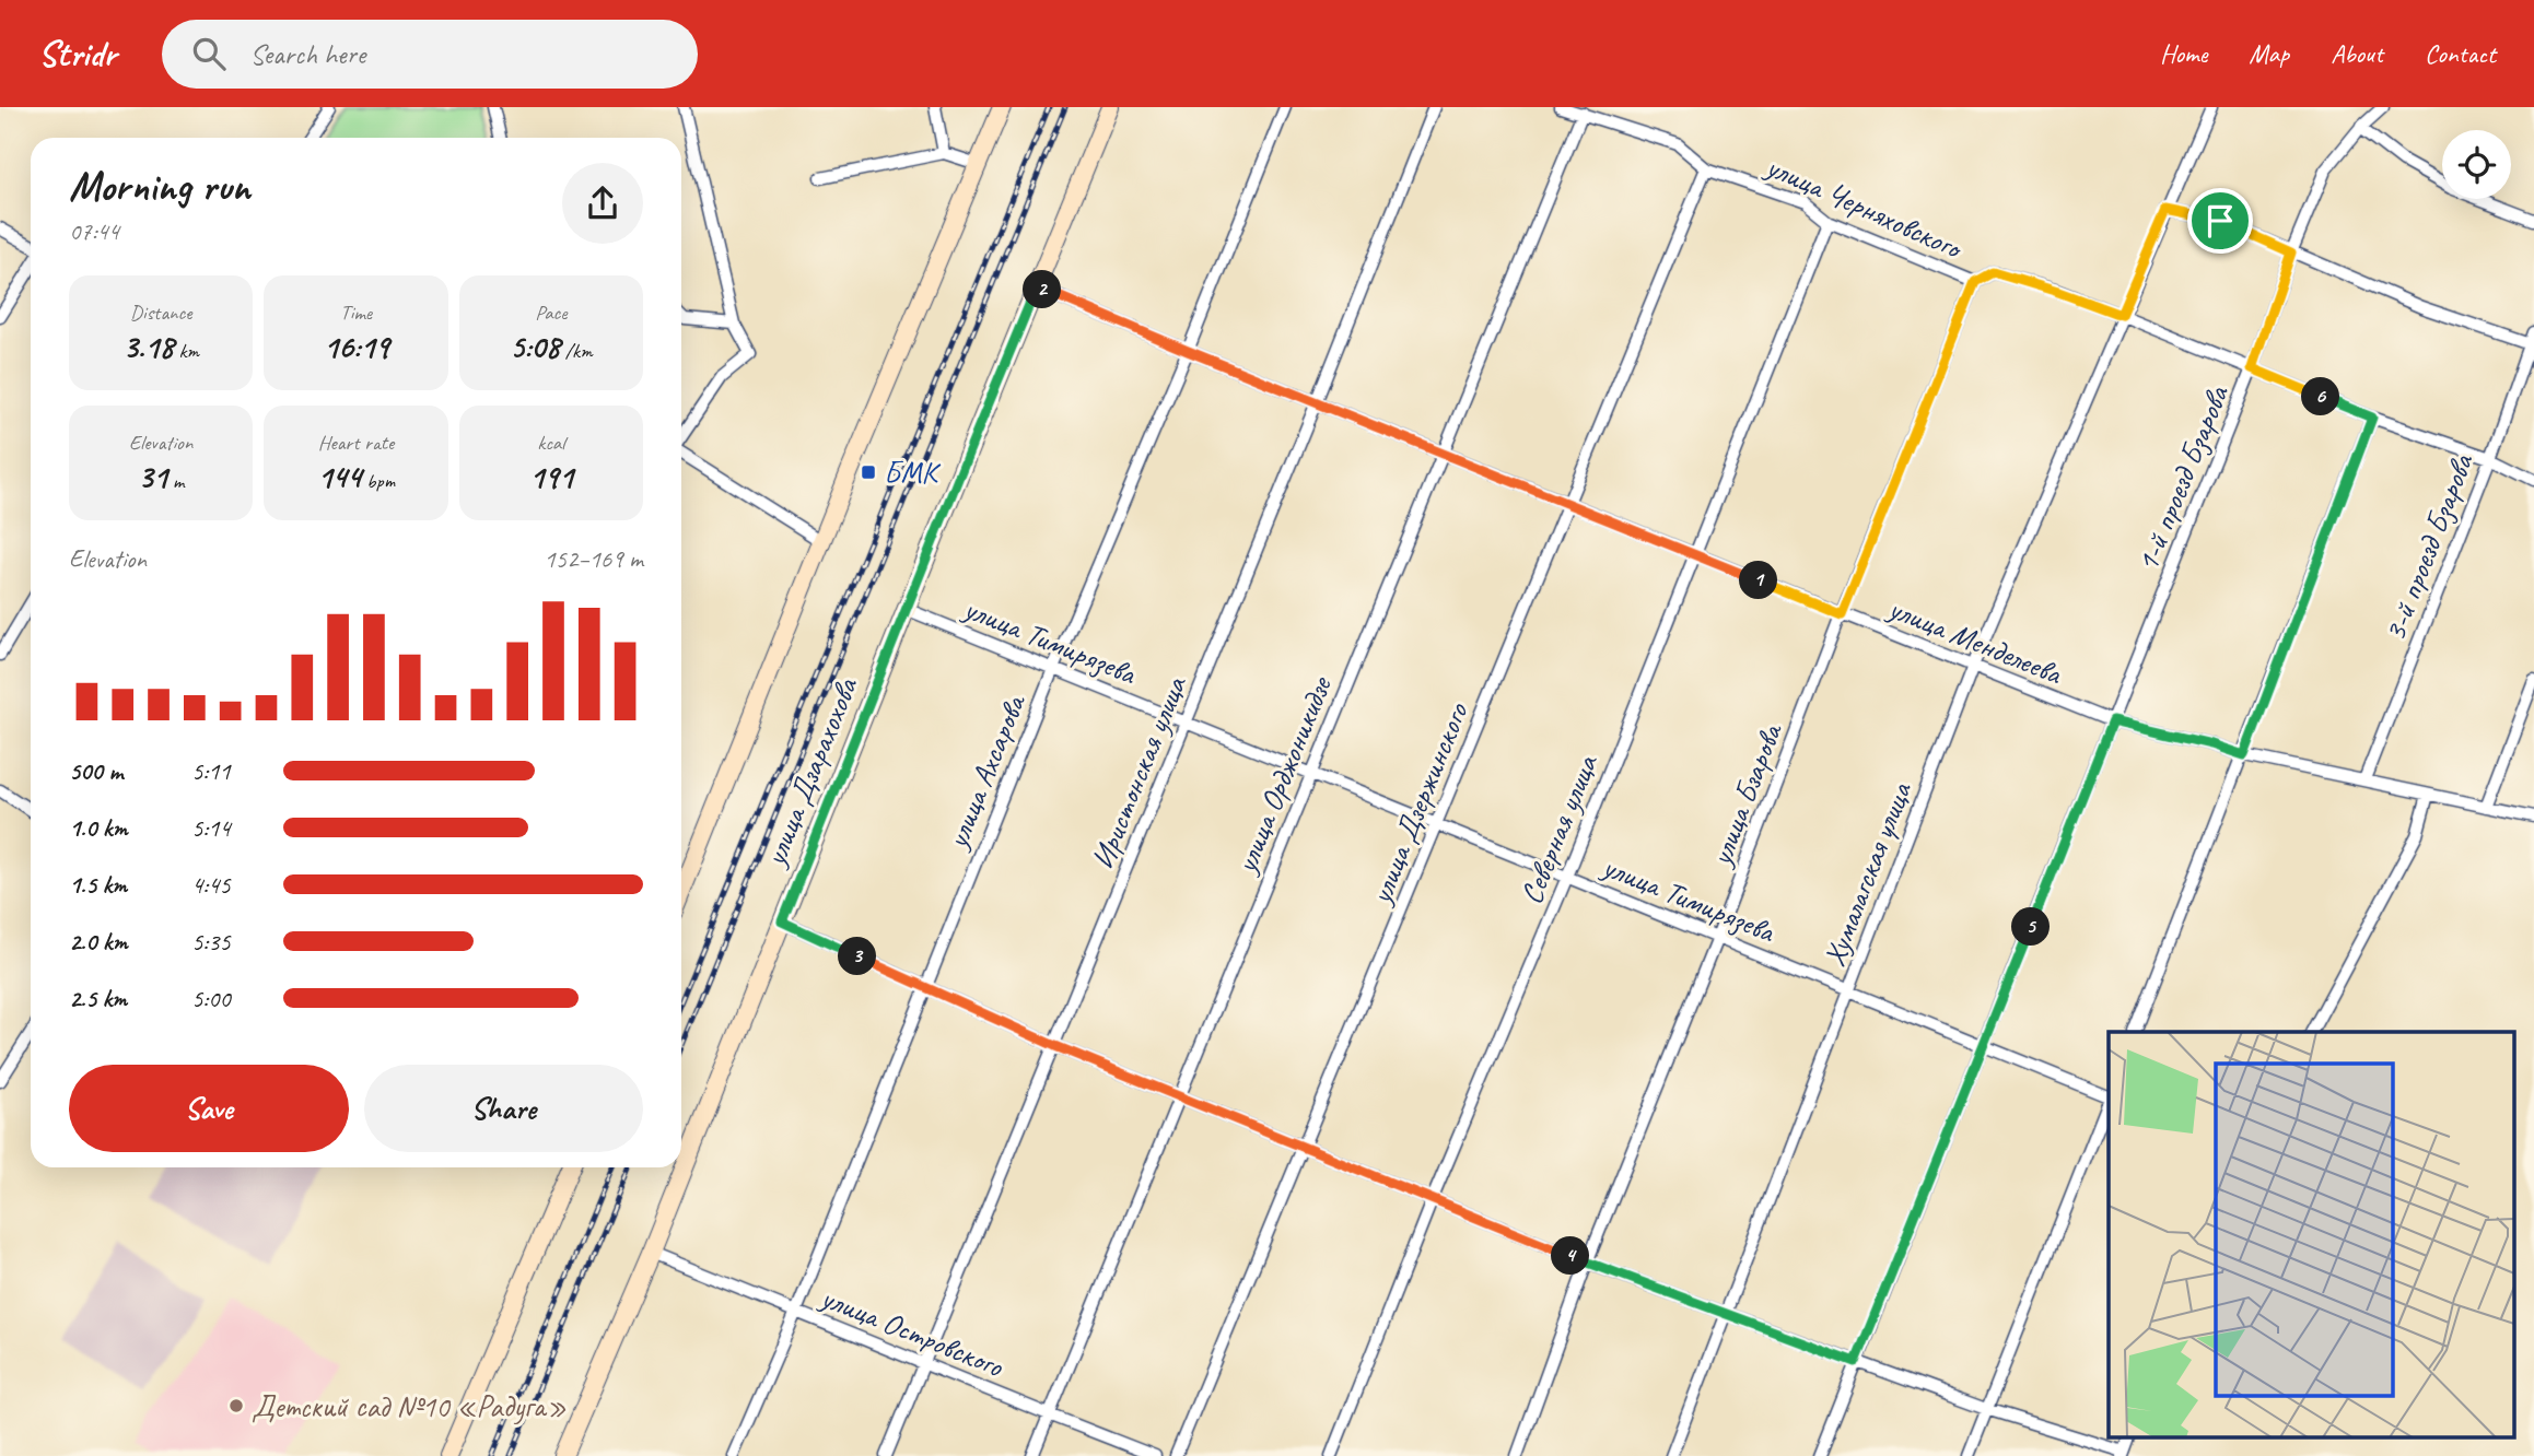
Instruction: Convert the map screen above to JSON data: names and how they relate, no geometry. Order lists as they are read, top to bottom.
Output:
{
  "streets": {
    "street": [
      "улица Черняховского",
      "1-й проезд Бзарова",
      "3-й проезд Бзарова",
      "улица Тимирязева",
      "улица Менделеева",
      "улица Дзарахохова",
      "улица Ахсарова",
      "Иристонская улица",
      "улица Орджоникидзе",
      "улица Бзарова",
      "улица Дзержинского",
      "Северная улица",
      "Хумалагская улица",
      "улица Островского"
    ]
  },
  "crossings": [
    ["улица Черняховского", "1-й проезд Бзарова"],
    ["улица Черняховского", "3-й проезд Бзарова"],
    ["улица Черняховского", "улица Орджоникидзе"],
    ["улица Черняховского", "улица Бзарова"],
    ["улица Черняховского", "улица Дзержинского"],
    ["улица Черняховского", "Северная улица"],
    ["улица Черняховского", "Хумалагская улица"],
    ["1-й проезд Бзарова", "улица Тимирязева"],
    ["1-й проезд Бзарова", "улица Менделеева"],
    ["3-й проезд Бзарова", "улица Менделеева"],
    ["улица Тимирязева", "улица Дзарахохова"],
    ["улица Тимирязева", "улица Ахсарова"],
    ["улица Тимирязева", "Иристонская улица"],
    ["улица Тимирязева", "улица Орджоникидзе"],
    ["улица Тимирязева", "улица Бзарова"],
    ["улица Тимирязева", "улица Дзержинского"],
    ["улица Тимирязева", "Северная улица"],
    ["улица Тимирязева", "Хумалагская улица"],
    ["улица Менделеева", "улица Дзарахохова"],
    ["улица Менделеева", "улица Ахсарова"],
    ["улица Менделеева", "Иристонская улица"],
    ["улица Менделеева", "улица Орджоникидзе"],
    ["улица Менделеева", "улица Бзарова"],
    ["улица Менделеева", "улица Дзержинского"],
    ["улица Менделеева", "Северная улица"],
    ["улица Менделеева", "Хумалагская улица"],
    ["улица Дзарахохова", "улица Островского"],
    ["улица Ахсарова", "улица Островского"],
    ["Иристонская улица", "улица Островского"],
    ["улица Орджоникидзе", "улица Островского"]
  ],
  "places": {
    "transit": ["БМК"],
    "other": ["Детский сад №10 «Радуга»"]
  },
  "page": {
    "header": "Stridr",
    "search": "Search here",
    "nav": [
      "Home",
      "Map",
      "About",
      "Contact"
    ],
    "heading": ["Morning run", "07:44"],
    "stats": [
      ["Distance", "3.18 km"],
      ["Time", "16:19"],
      ["Pace", "5:08 /km"],
      ["Elevation", "31 m"],
      ["Heart rate", "144 bpm"],
      ["kcal", "191"]
    ],
    "pins": [
      "2",
      "6",
      "1",
      "5",
      "3",
      "4"
    ],
    "chart": ["Elevation", "152–169 m"],
    "list": [
      {
        "name": "500 m",
        "note": "5:11"
      },
      {
        "name": "1.0 km",
        "note": "5:14"
      },
      {
        "name": "1.5 km",
        "note": "4:45"
      },
      {
        "name": "2.0 km",
        "note": "5:35"
      },
      {
        "name": "2.5 km",
        "note": "5:00"
      }
    ],
    "buttons": ["Save", "Share"]
  }
}
